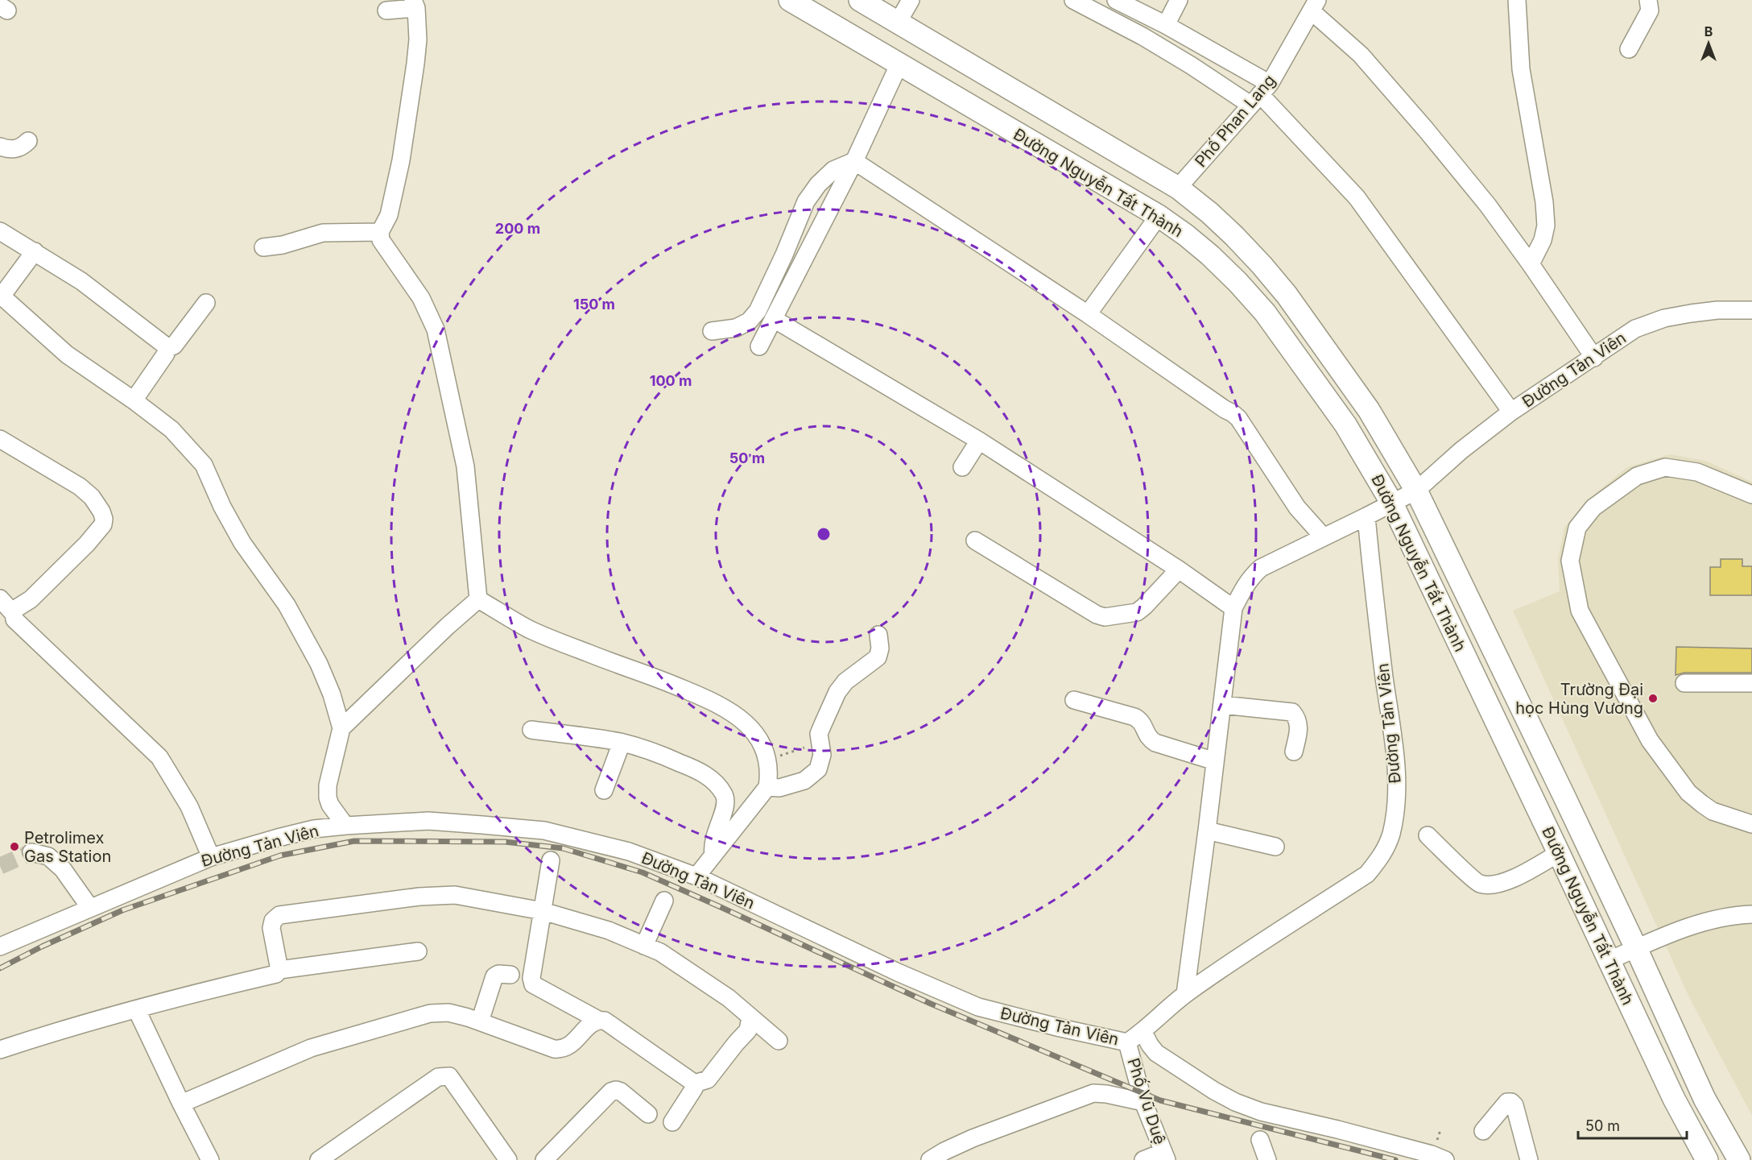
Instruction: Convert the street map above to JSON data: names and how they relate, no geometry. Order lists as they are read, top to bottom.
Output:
{
  "streets": {
    "main road": ["Đường Nguyễn Tất Thành"],
    "street": ["Phố Phan Lang", "Đường Tản Viên", "Phố Vũ Duệ"]
  },
  "crossings": [
    ["Phố Phan Lang", "Đường Nguyễn Tất Thành"],
    ["Đường Nguyễn Tất Thành", "Đường Tản Viên"],
    ["Đường Tản Viên", "Phố Vũ Duệ"]
  ],
  "places": ["Trường Đại học Hùng Vương", "Petrolimex Gas Station"],
  "scale_bar": "50 m",
  "north": "top",
  "rings": [
    "200 m",
    "150 m",
    "100 m",
    "50 m"
  ]
}
